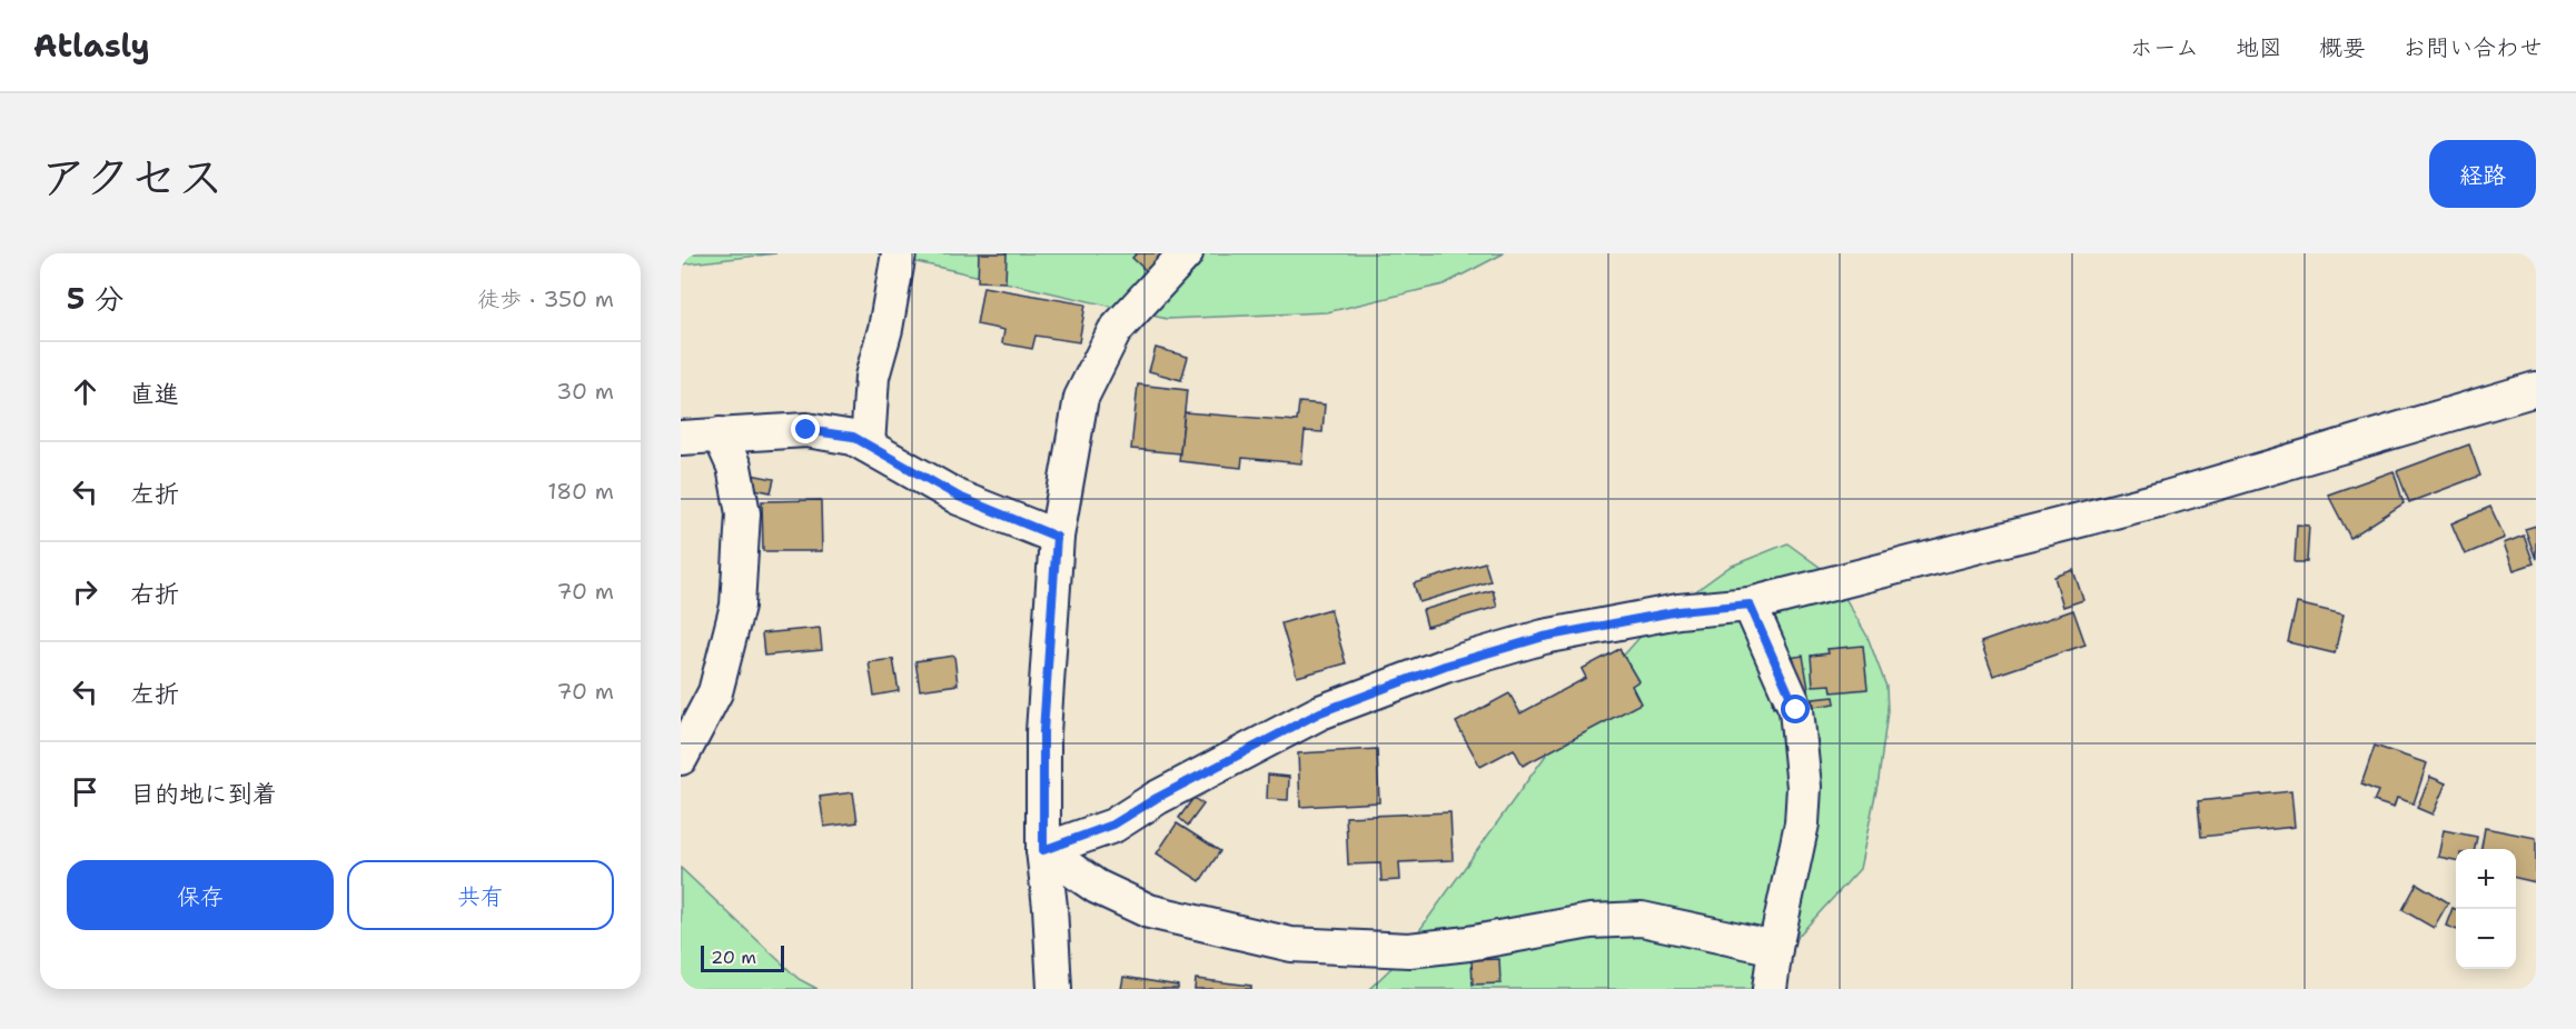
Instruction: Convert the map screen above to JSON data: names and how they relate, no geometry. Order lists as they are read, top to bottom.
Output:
{
  "scale_bar": "20 m",
  "page": {
    "header": "Atlasly",
    "nav": [
      "ホーム",
      "地図",
      "概要",
      "お問い合わせ"
    ],
    "title": "アクセス",
    "buttons": [
      "経路",
      ["保存", "共有"]
    ],
    "heading": ["5 分", "徒歩 · 350 m"],
    "list": [
      ["直進", "30 m"],
      ["左折", "180 m"],
      ["右折", "70 m"],
      ["左折", "70 m"],
      "目的地に到着"
    ],
    "map_buttons": ["+", "−"],
    "scale": "20 m"
  }
}
